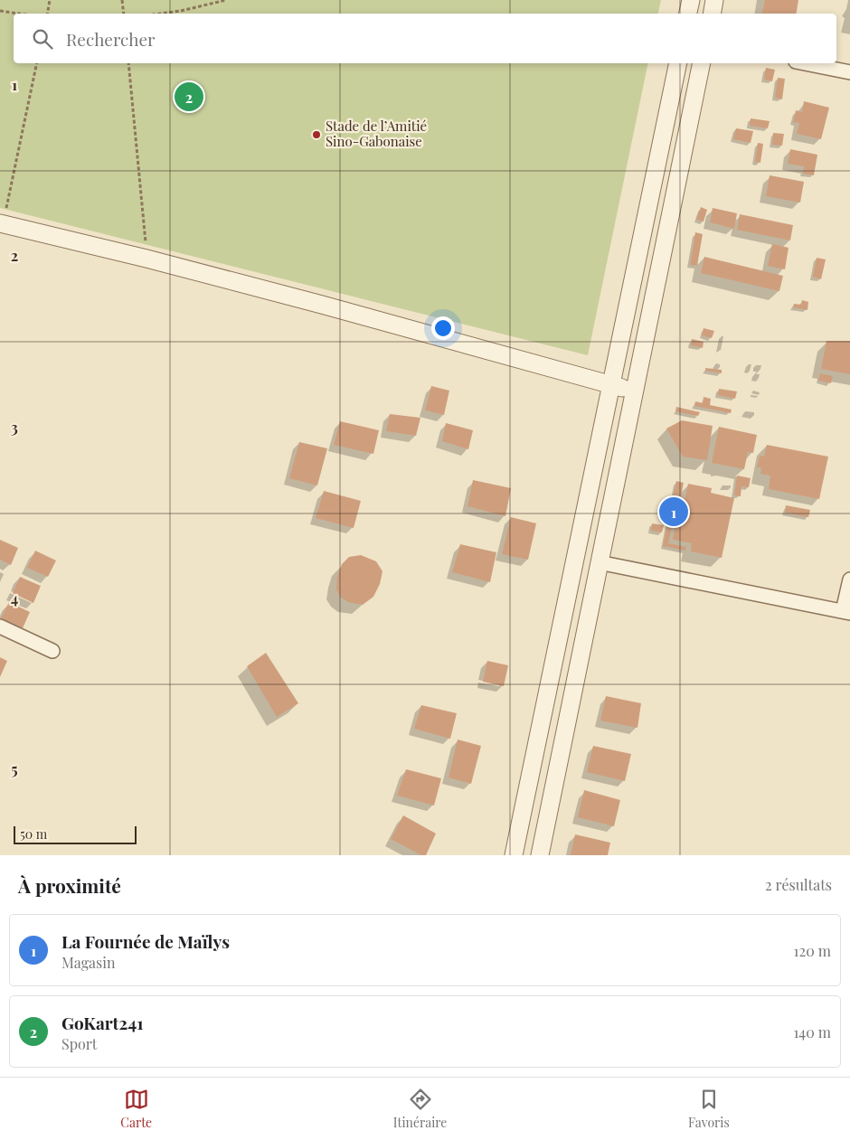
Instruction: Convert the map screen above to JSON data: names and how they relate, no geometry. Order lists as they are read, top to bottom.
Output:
{
  "places": ["Stade de l’Amitié Sino-Gabonaise"],
  "scale_bar": "50 m",
  "page": {
    "search": "Rechercher",
    "pins": ["2", "1"],
    "scale": "50 m",
    "heading": ["À proximité", "2 résultats"],
    "list": [
      {
        "mark": "1",
        "name": "La Fournée de Maïlys",
        "note": "Magasin",
        "value": "120 m"
      },
      {
        "mark": "2",
        "name": "GoKart241",
        "note": "Sport",
        "value": "140 m"
      }
    ],
    "nav": ["Carte", "Itinéraire", "Favoris"]
  },
  "grid": {
    "rows": [
      "1",
      "2",
      "3",
      "4",
      "5"
    ]
  }
}
